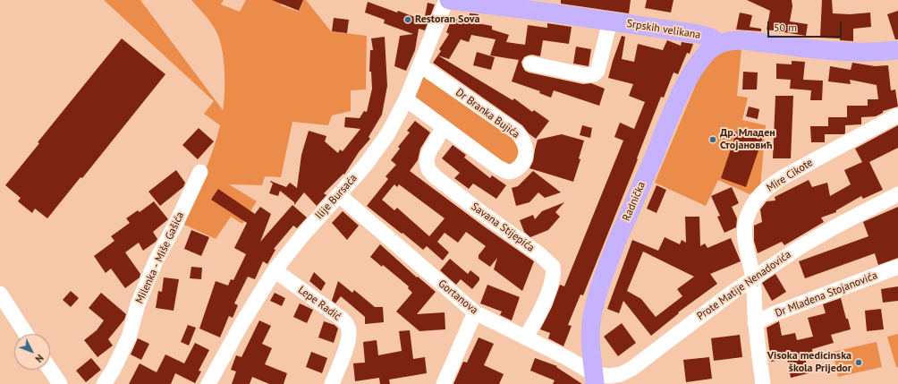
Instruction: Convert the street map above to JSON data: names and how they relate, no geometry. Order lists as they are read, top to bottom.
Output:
{
  "streets": {
    "main road": ["Srpskih velikana", "Radnička"],
    "street": [
      "Dr Branka Bujića",
      "Mire Cikote",
      "Ilije Bursaća",
      "Savana Stijepića",
      "Milenka - Miše Gašića",
      "Prote Matije Nenadovića",
      "Dr Mladena Stojanovića",
      "Gortanova",
      "Lepe Radić"
    ]
  },
  "crossings": [
    ["Srpskih velikana", "Ilije Bursaća"],
    ["Srpskih velikana", "Radnička"],
    ["Dr Branka Bujića", "Ilije Bursaća"],
    ["Dr Branka Bujića", "Savana Stijepića"],
    ["Mire Cikote", "Prote Matije Nenadovića"],
    ["Mire Cikote", "Dr Mladena Stojanovića"],
    ["Ilije Bursaća", "Gortanova"],
    ["Ilije Bursaća", "Lepe Radić"],
    ["Radnička", "Prote Matije Nenadovića"],
    ["Radnička", "Gortanova"],
    ["Savana Stijepića", "Gortanova"],
    ["Prote Matije Nenadovića", "Gortanova"]
  ],
  "places": ["Restoran Sova", "Др. Младен Стојановић", "Visoka medicinska škola Prijedor"],
  "scale_bar": "50 m",
  "north": "bottom right"
}
